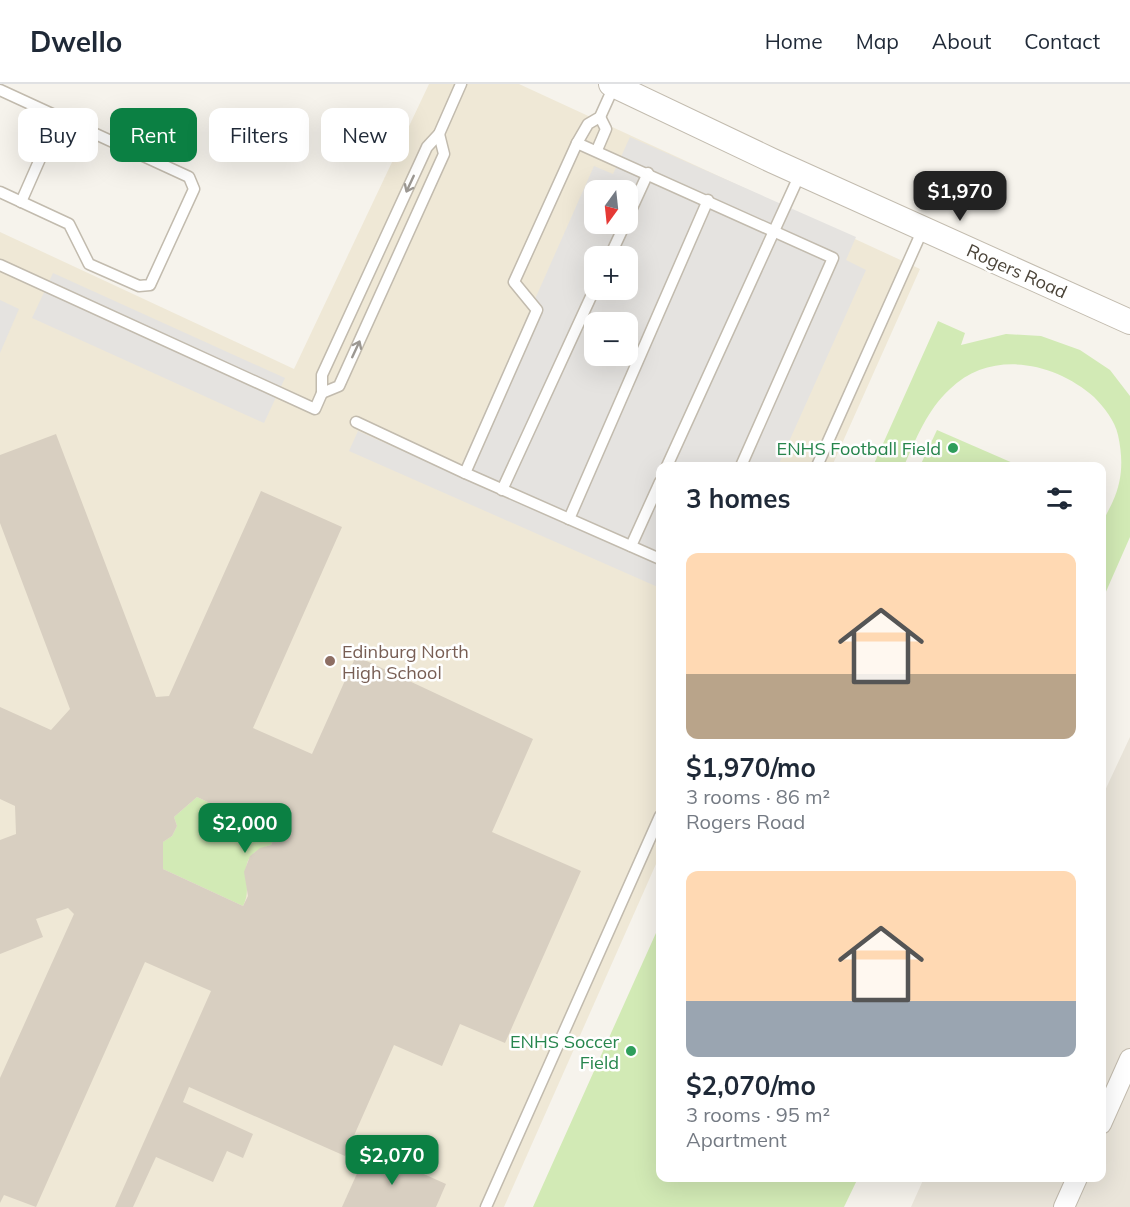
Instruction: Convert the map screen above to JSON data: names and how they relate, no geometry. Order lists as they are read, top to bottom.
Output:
{
  "streets": {
    "street": ["Rogers Road"]
  },
  "places": ["ENHS Football Field", "Edinburg North High School", "ENHS Soccer Field"],
  "north": "bottom",
  "page": {
    "header": "Dwello",
    "nav": [
      "Home",
      "Map",
      "About",
      "Contact"
    ],
    "chip": [
      "Buy",
      "Rent",
      "Filters",
      "New"
    ],
    "price": ["$1,970", "$2,000", "$2,070"],
    "map_buttons": ["+", "−"],
    "heading": "3 homes",
    "list": [
      {
        "name": "$1,970/mo",
        "note": "3 rooms · 86 m² · Rogers Road"
      },
      {
        "name": "$2,070/mo",
        "note": "3 rooms · 95 m² · Apartment"
      }
    ]
  }
}
